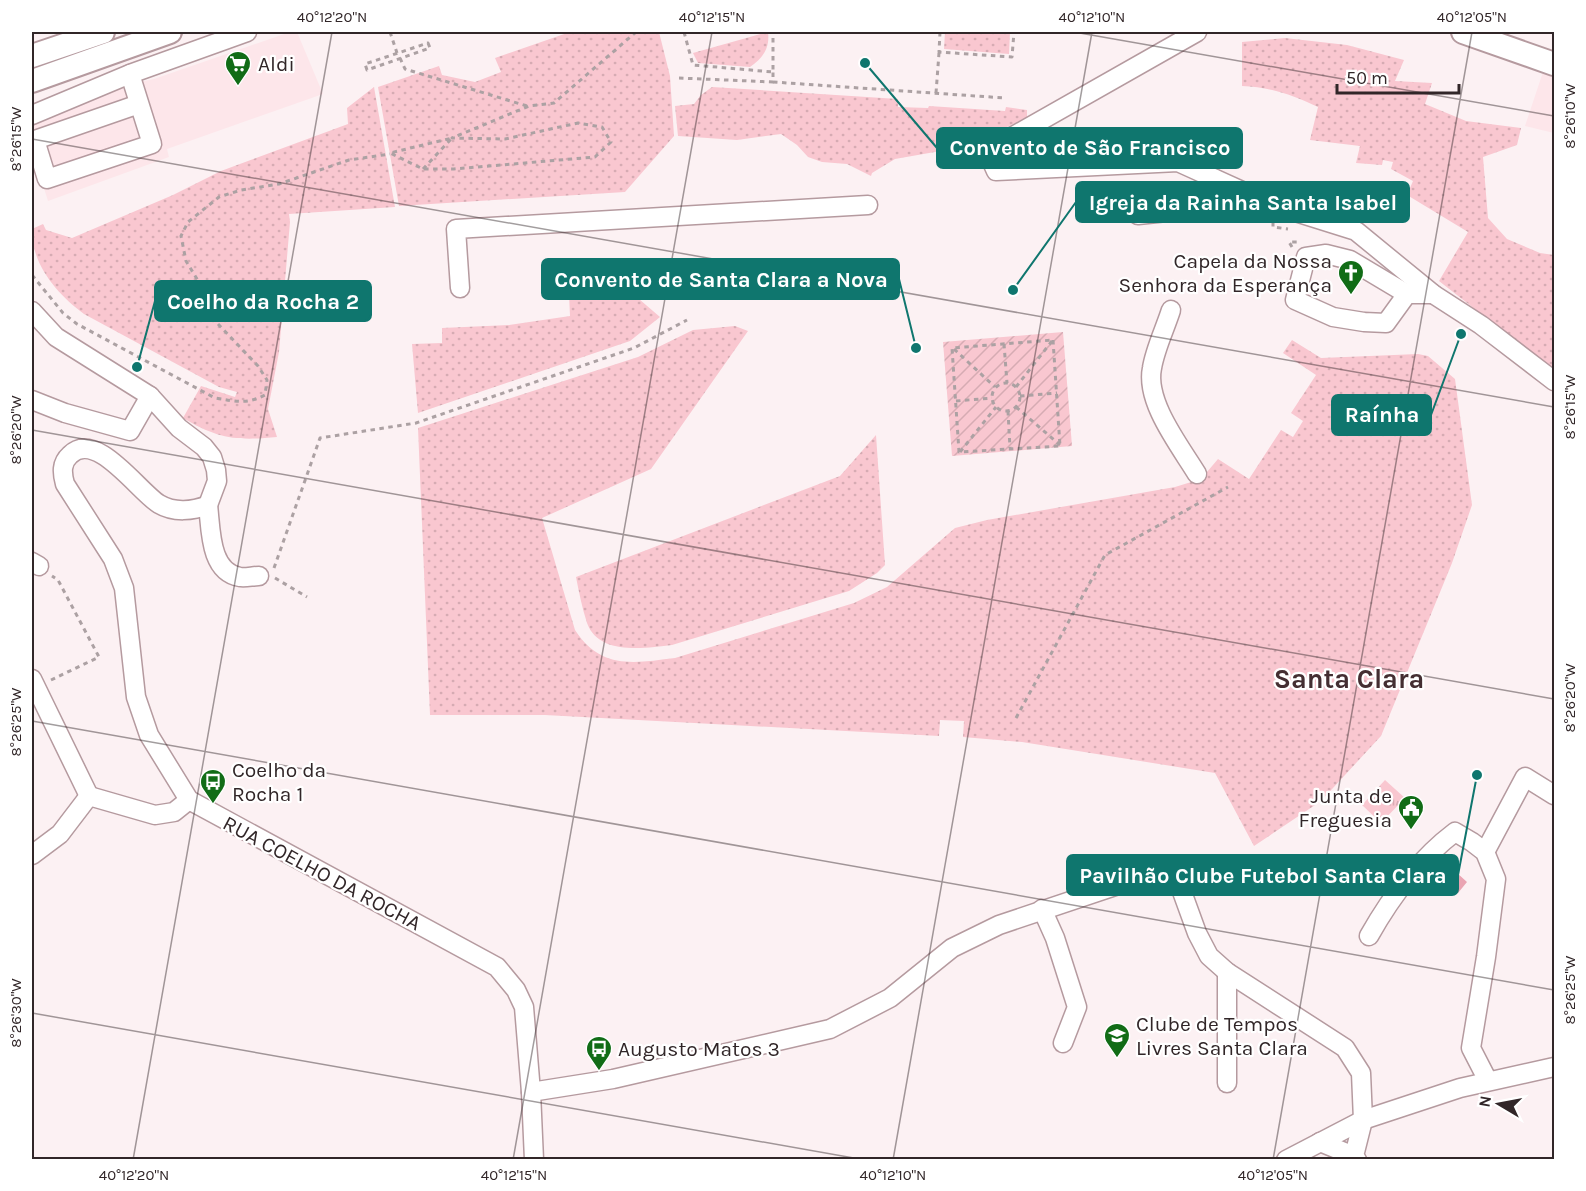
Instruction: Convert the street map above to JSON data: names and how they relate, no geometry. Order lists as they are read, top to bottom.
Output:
{
  "streets": {
    "street": ["RUA COELHO DA ROCHA"]
  },
  "districts": ["Santa Clara"],
  "places": {
    "other": [
      "Convento de São Francisco",
      "Igreja da Rainha Santa Isabel",
      "Raínha",
      "Convento de Santa Clara a Nova",
      "Coelho da Rocha 2",
      "Pavilhão Clube Futebol Santa Clara"
    ],
    "supermarket": ["Aldi"],
    "church": ["Capela da Nossa Senhora da Esperança"],
    "bus stop": ["Coelho da Rocha 1", "Augusto Matos 3"],
    "public building": ["Junta de Freguesia"],
    "school or university": ["Clube de Tempos Livres Santa Clara"]
  },
  "scale_bar": "50 m",
  "north": "left",
  "coordinates": [
    "40°12'20\"N",
    "40°12'15\"N",
    "40°12'10\"N",
    "40°12'05\"N",
    "8°26'10\"W",
    "8°26'15\"W",
    "8°26'20\"W",
    "8°26'25\"W",
    "8°26'30\"W"
  ]
}
